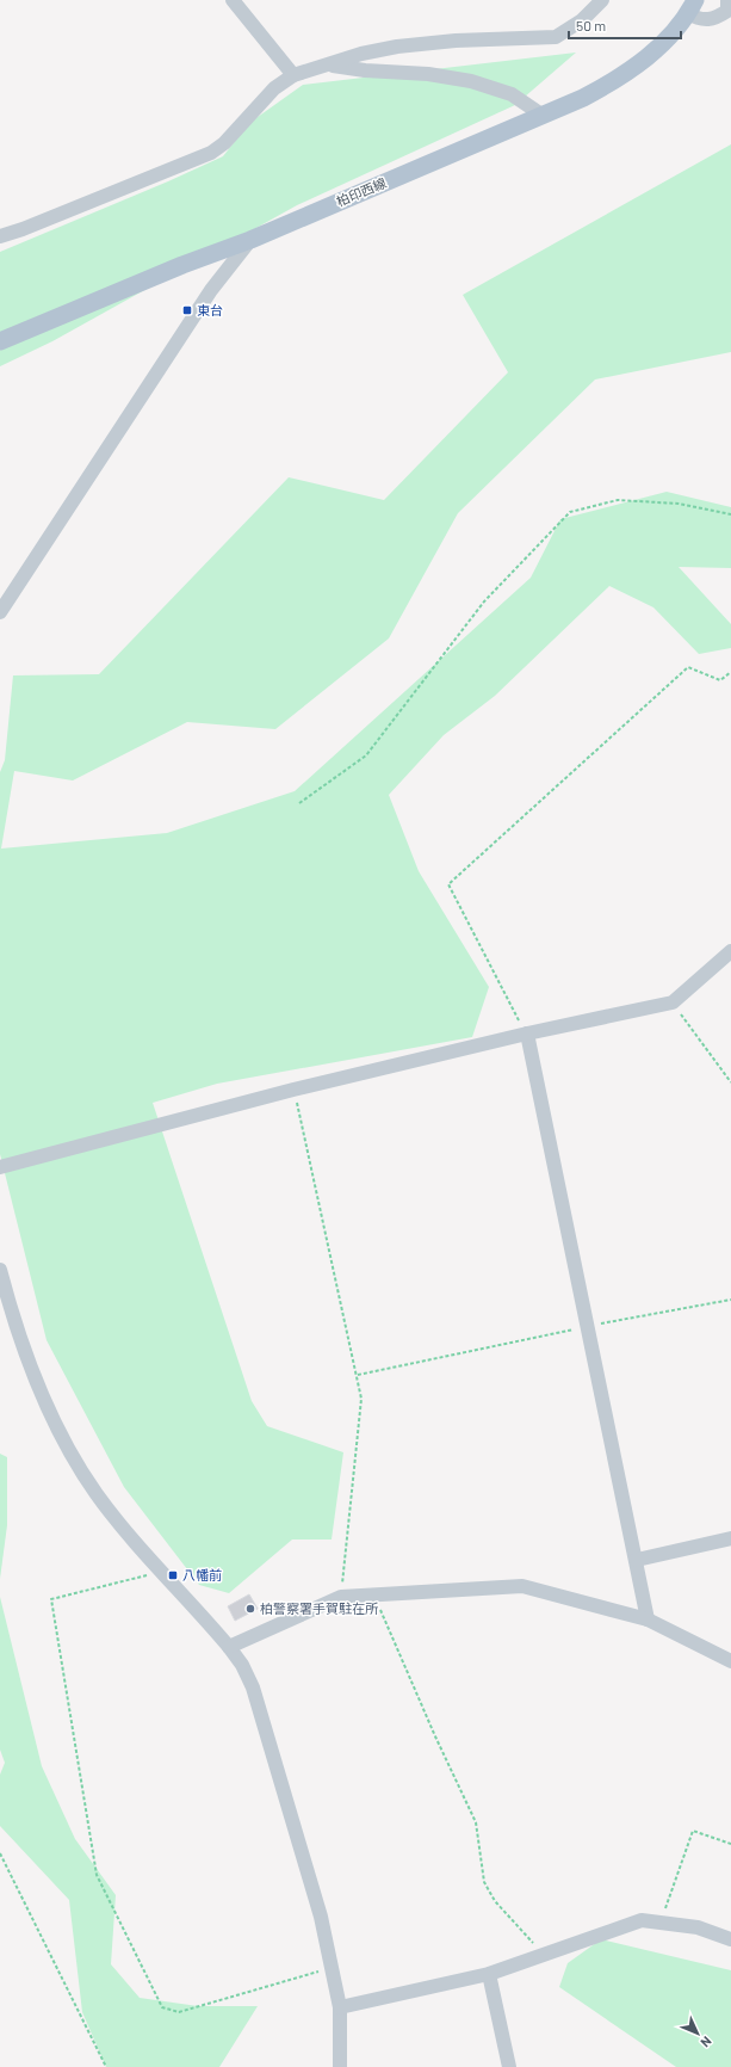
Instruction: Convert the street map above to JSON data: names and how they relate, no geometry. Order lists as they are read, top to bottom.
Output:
{
  "streets": {
    "main road": ["柏印西線"]
  },
  "places": {
    "transit": ["東台", "八幡前"],
    "other": ["柏警察署手賀駐在所"]
  },
  "scale_bar": "50 m",
  "north": "bottom right"
}
